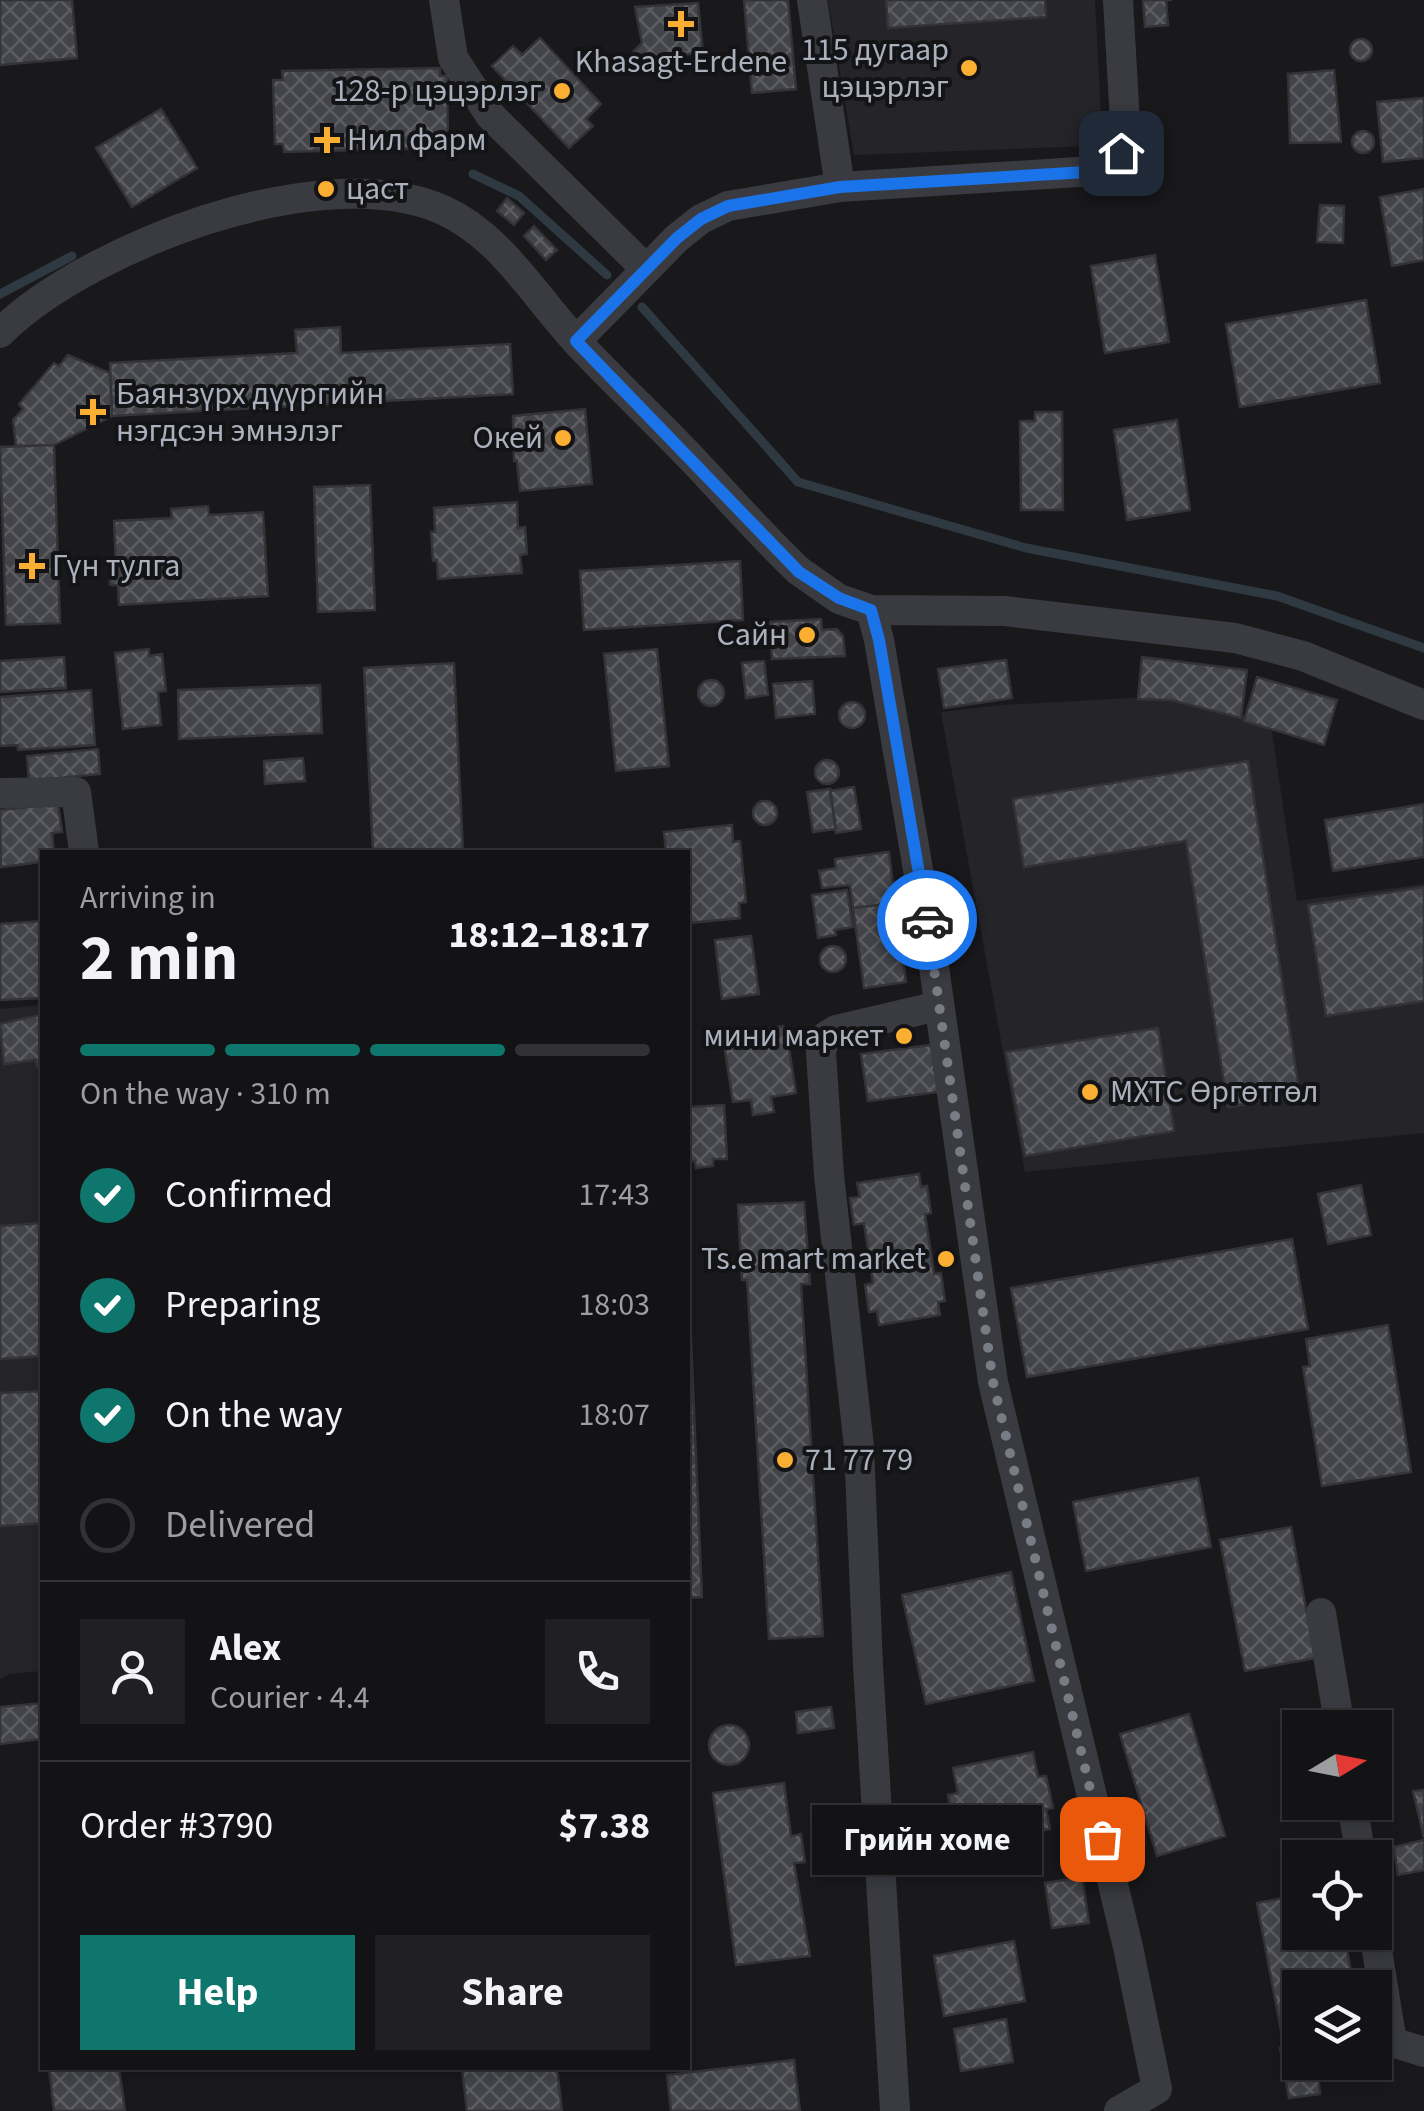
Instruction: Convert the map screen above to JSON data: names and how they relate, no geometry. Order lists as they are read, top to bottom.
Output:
{
  "places": {
    "health": [
      "Khasagt-Erdene",
      "Нил фарм",
      "Баянзүрх дүүргийн нэгдсэн эмнэлэг",
      "Гүн тулга"
    ],
    "other": [
      "115 дугаар цэцэрлэг",
      "128-р цэцэрлэг",
      "цаст",
      "Окей",
      "Сайн",
      "мини маркет",
      "МХТС Өргөтгөл",
      "Ts.e mart market",
      "71 77 79",
      "Грийн хоме"
    ]
  },
  "north": "right",
  "page": {
    "heading": ["2 min", "Arriving in", "18:12–18:17"],
    "panel": [
      "Alex",
      "Courier · 4.4",
      "Order #3790",
      "$7.38"
    ],
    "bar": "On the way · 310 m",
    "list": [
      ["Confirmed", "17:43"],
      ["Preparing", "18:03"],
      ["On the way", "18:07"],
      "Delivered"
    ],
    "bubble": "Грийн хоме",
    "buttons": ["Help", "Share"]
  }
}
